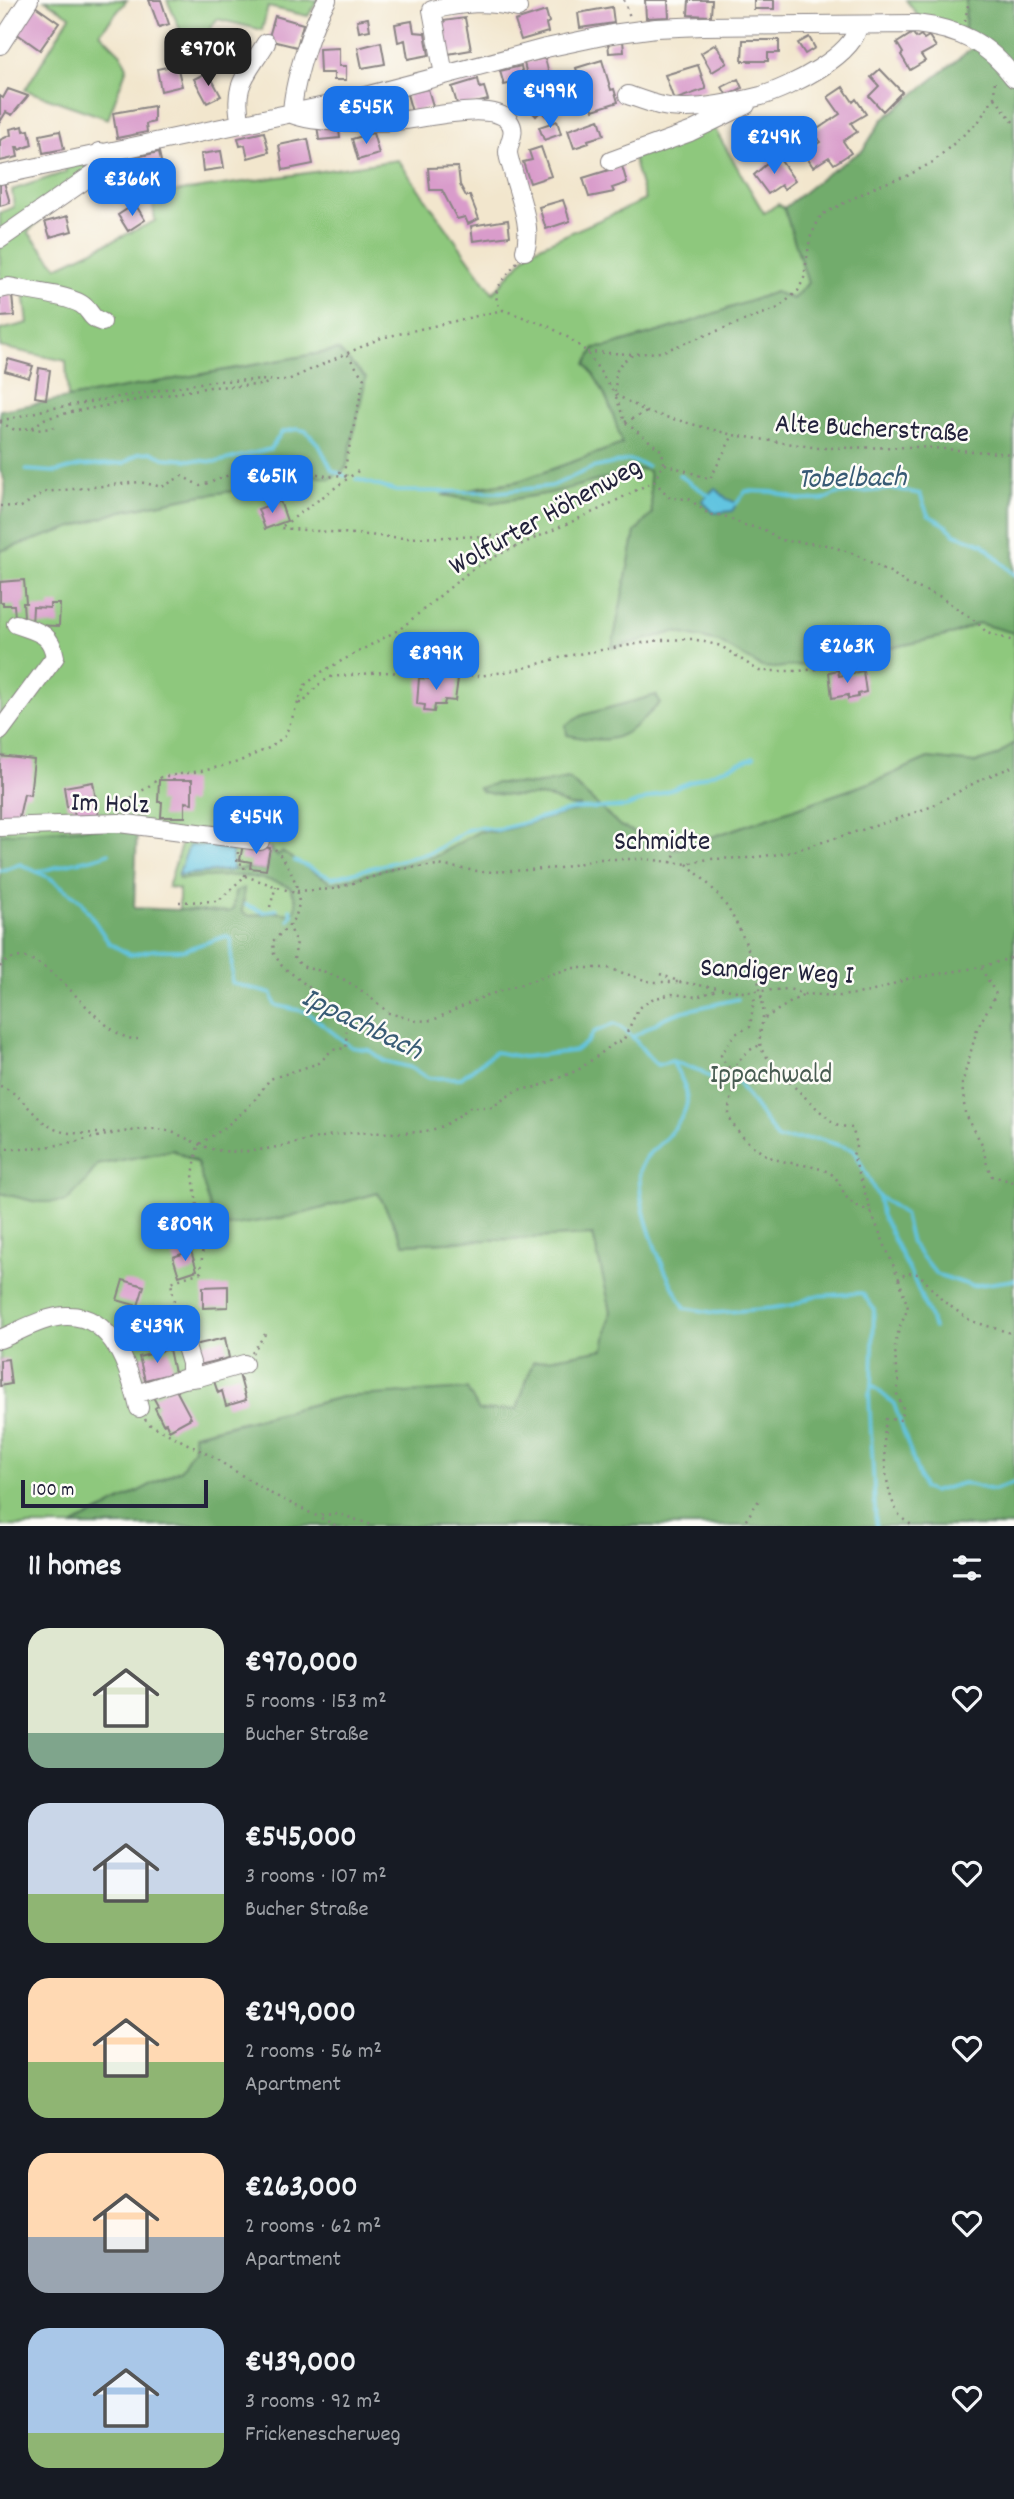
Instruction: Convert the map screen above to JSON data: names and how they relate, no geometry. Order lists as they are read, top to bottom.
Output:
{
  "streets": {
    "street": ["Im Holz"],
    "path": [
      "Alte Bucherstraße",
      "Wolfurter Höhenweg",
      "Schmidte",
      "Sandiger Weg I"
    ]
  },
  "crossings": [
    ["Alte Bucherstraße", "Wolfurter Höhenweg"],
    ["Wolfurter Höhenweg", "Im Holz"]
  ],
  "water": ["Tobelbach", "Ippachbach"],
  "parks": ["Ippachwald"],
  "scale_bar": "100 m",
  "page": {
    "price": [
      "€970K",
      "€499K",
      "€545K",
      "€249K",
      "€366K",
      "€651K",
      "€263K",
      "€899K",
      "€454K",
      "€809K",
      "€439K"
    ],
    "scale": "100 m",
    "heading": "11 homes",
    "list": [
      {
        "name": "€970,000",
        "note": "5 rooms · 153 m² · Bucher Straße"
      },
      {
        "name": "€545,000",
        "note": "3 rooms · 107 m² · Bucher Straße"
      },
      {
        "name": "€249,000",
        "note": "2 rooms · 56 m² · Apartment"
      },
      {
        "name": "€263,000",
        "note": "2 rooms · 62 m² · Apartment"
      },
      {
        "name": "€439,000",
        "note": "3 rooms · 92 m² · Frickenescherweg"
      }
    ]
  }
}
